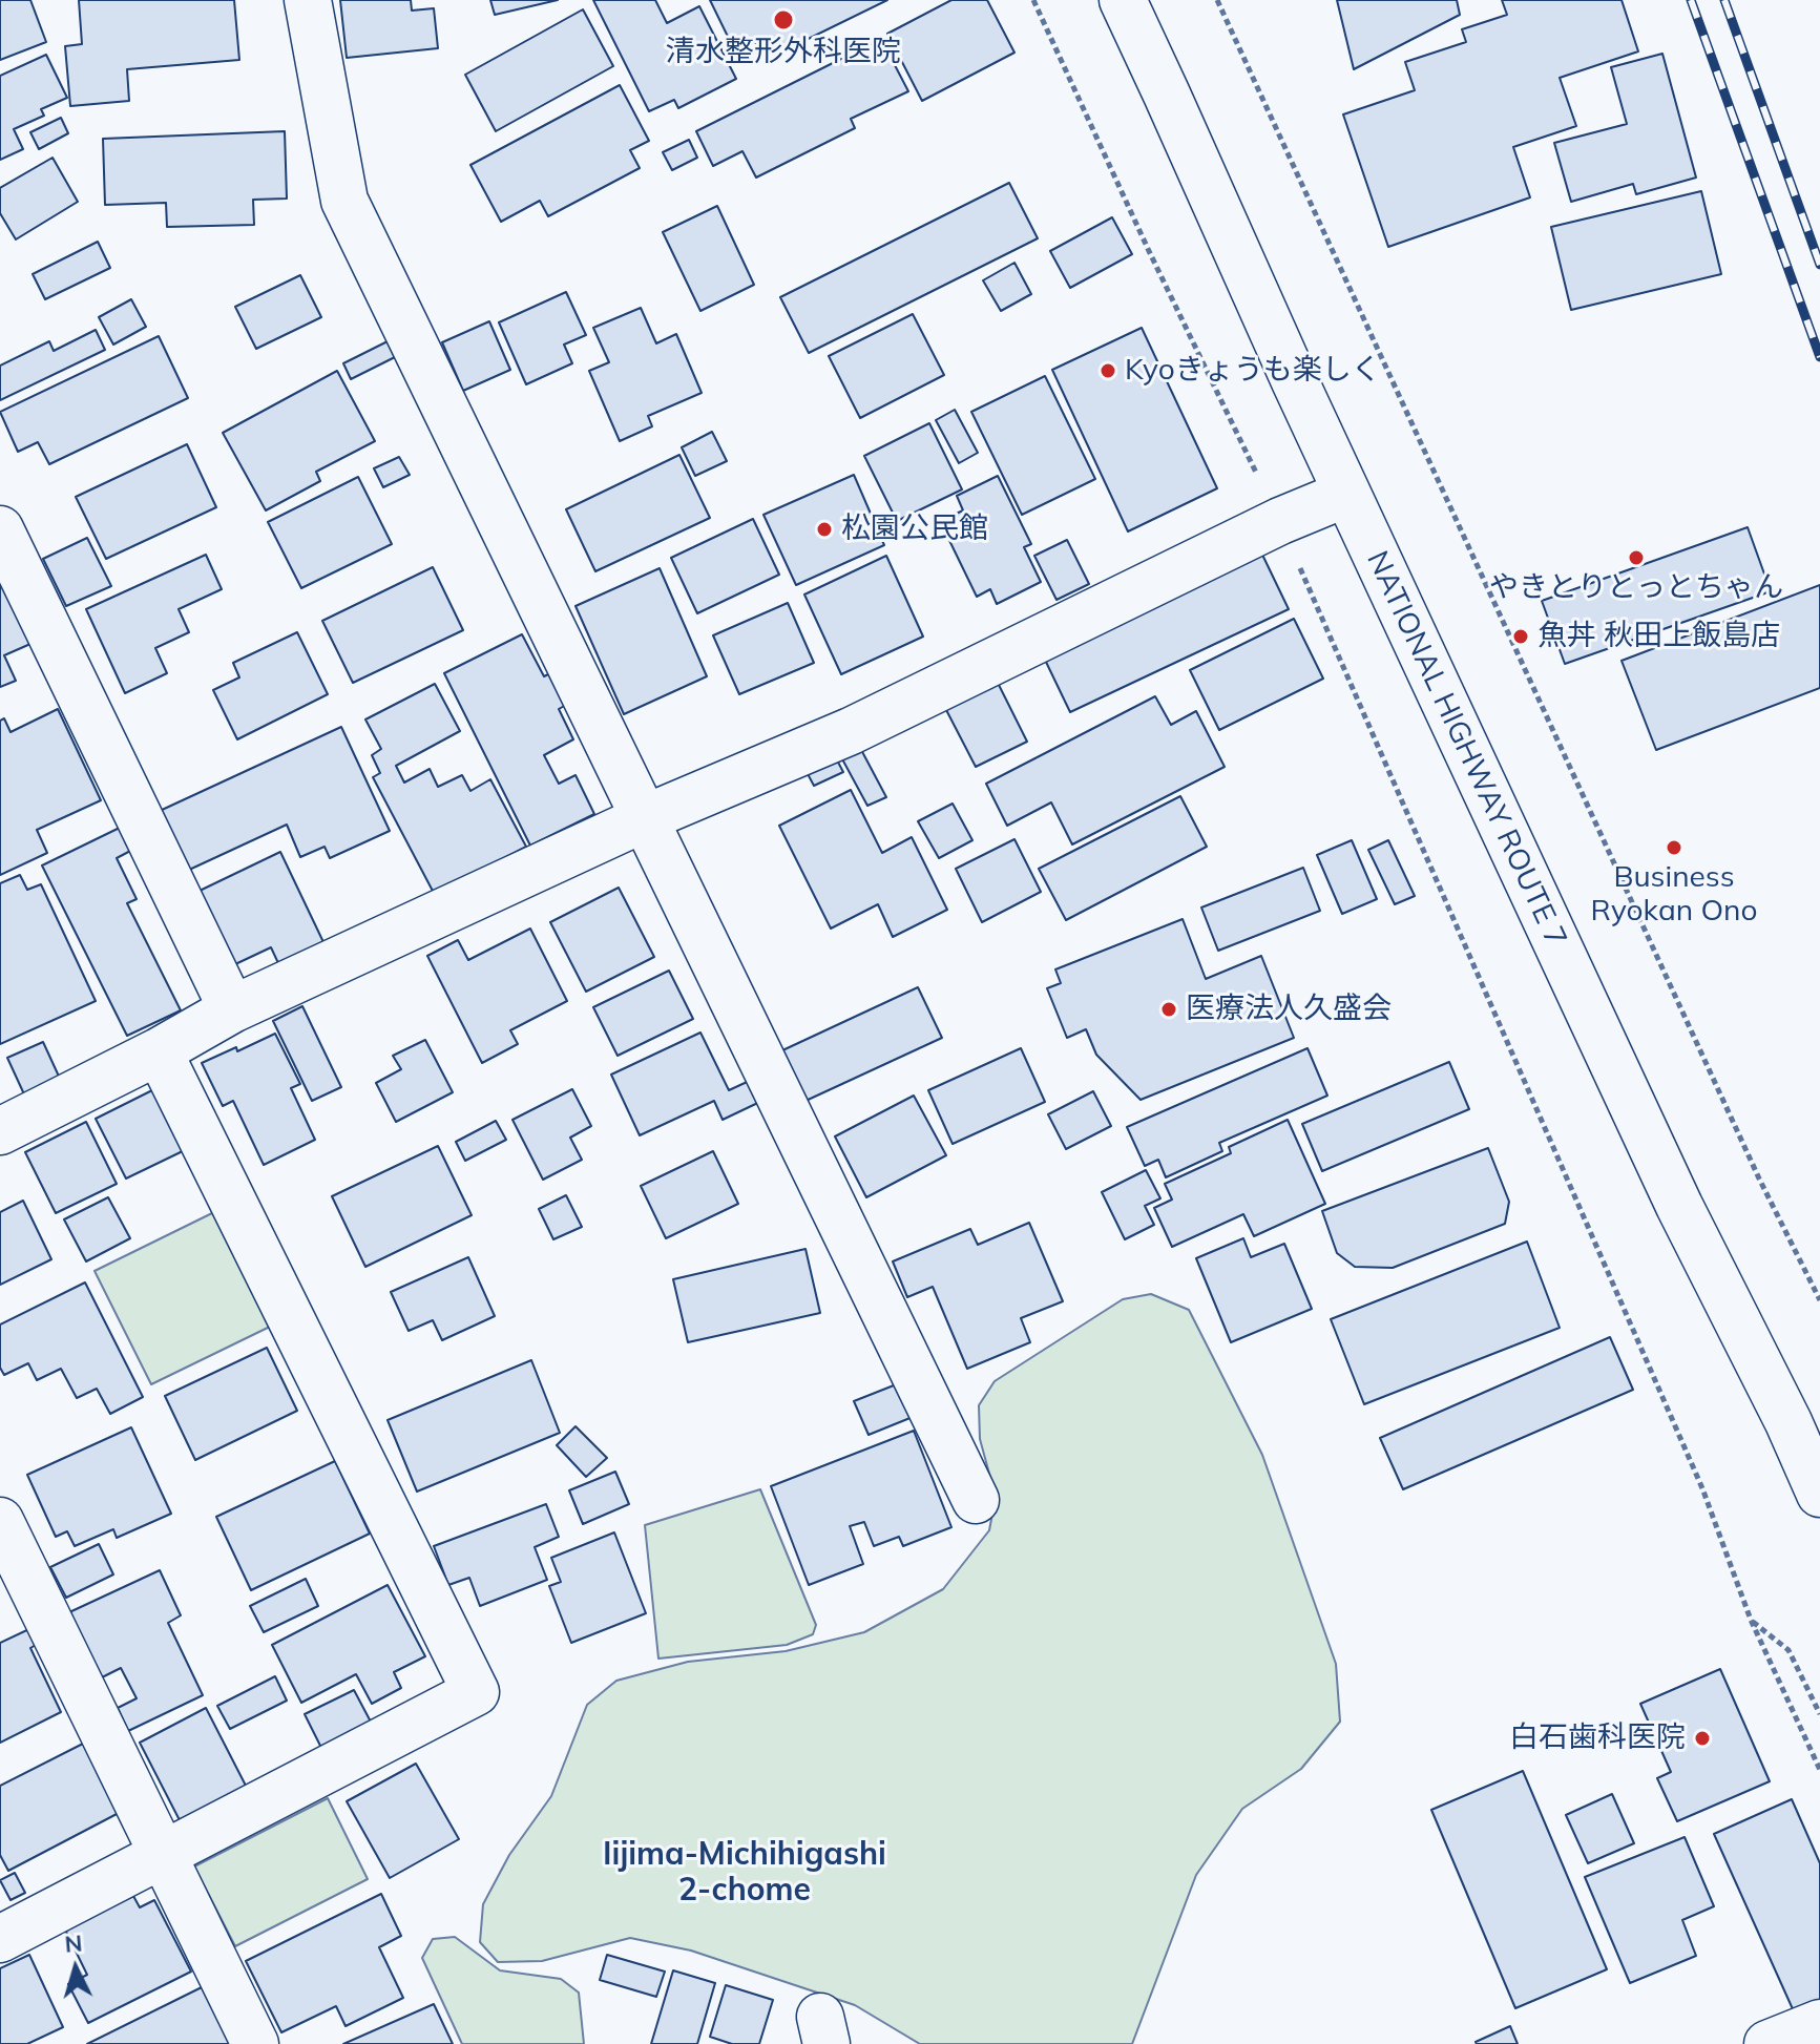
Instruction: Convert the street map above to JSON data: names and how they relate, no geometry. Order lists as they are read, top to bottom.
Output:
{
  "streets": {
    "main road": ["NATIONAL HIGHWAY ROUTE 7"]
  },
  "districts": ["Iijima-Michihigashi 2-chome"],
  "places": [
    "清水整形外科医院",
    "Kyoきょうも楽しく",
    "松園公民館",
    "やきとりとっとちゃん",
    "魚丼 秋田上飯島店",
    "Business Ryokan Ono",
    "医療法人久盛会",
    "白石歯科医院"
  ],
  "north": "top"
}
